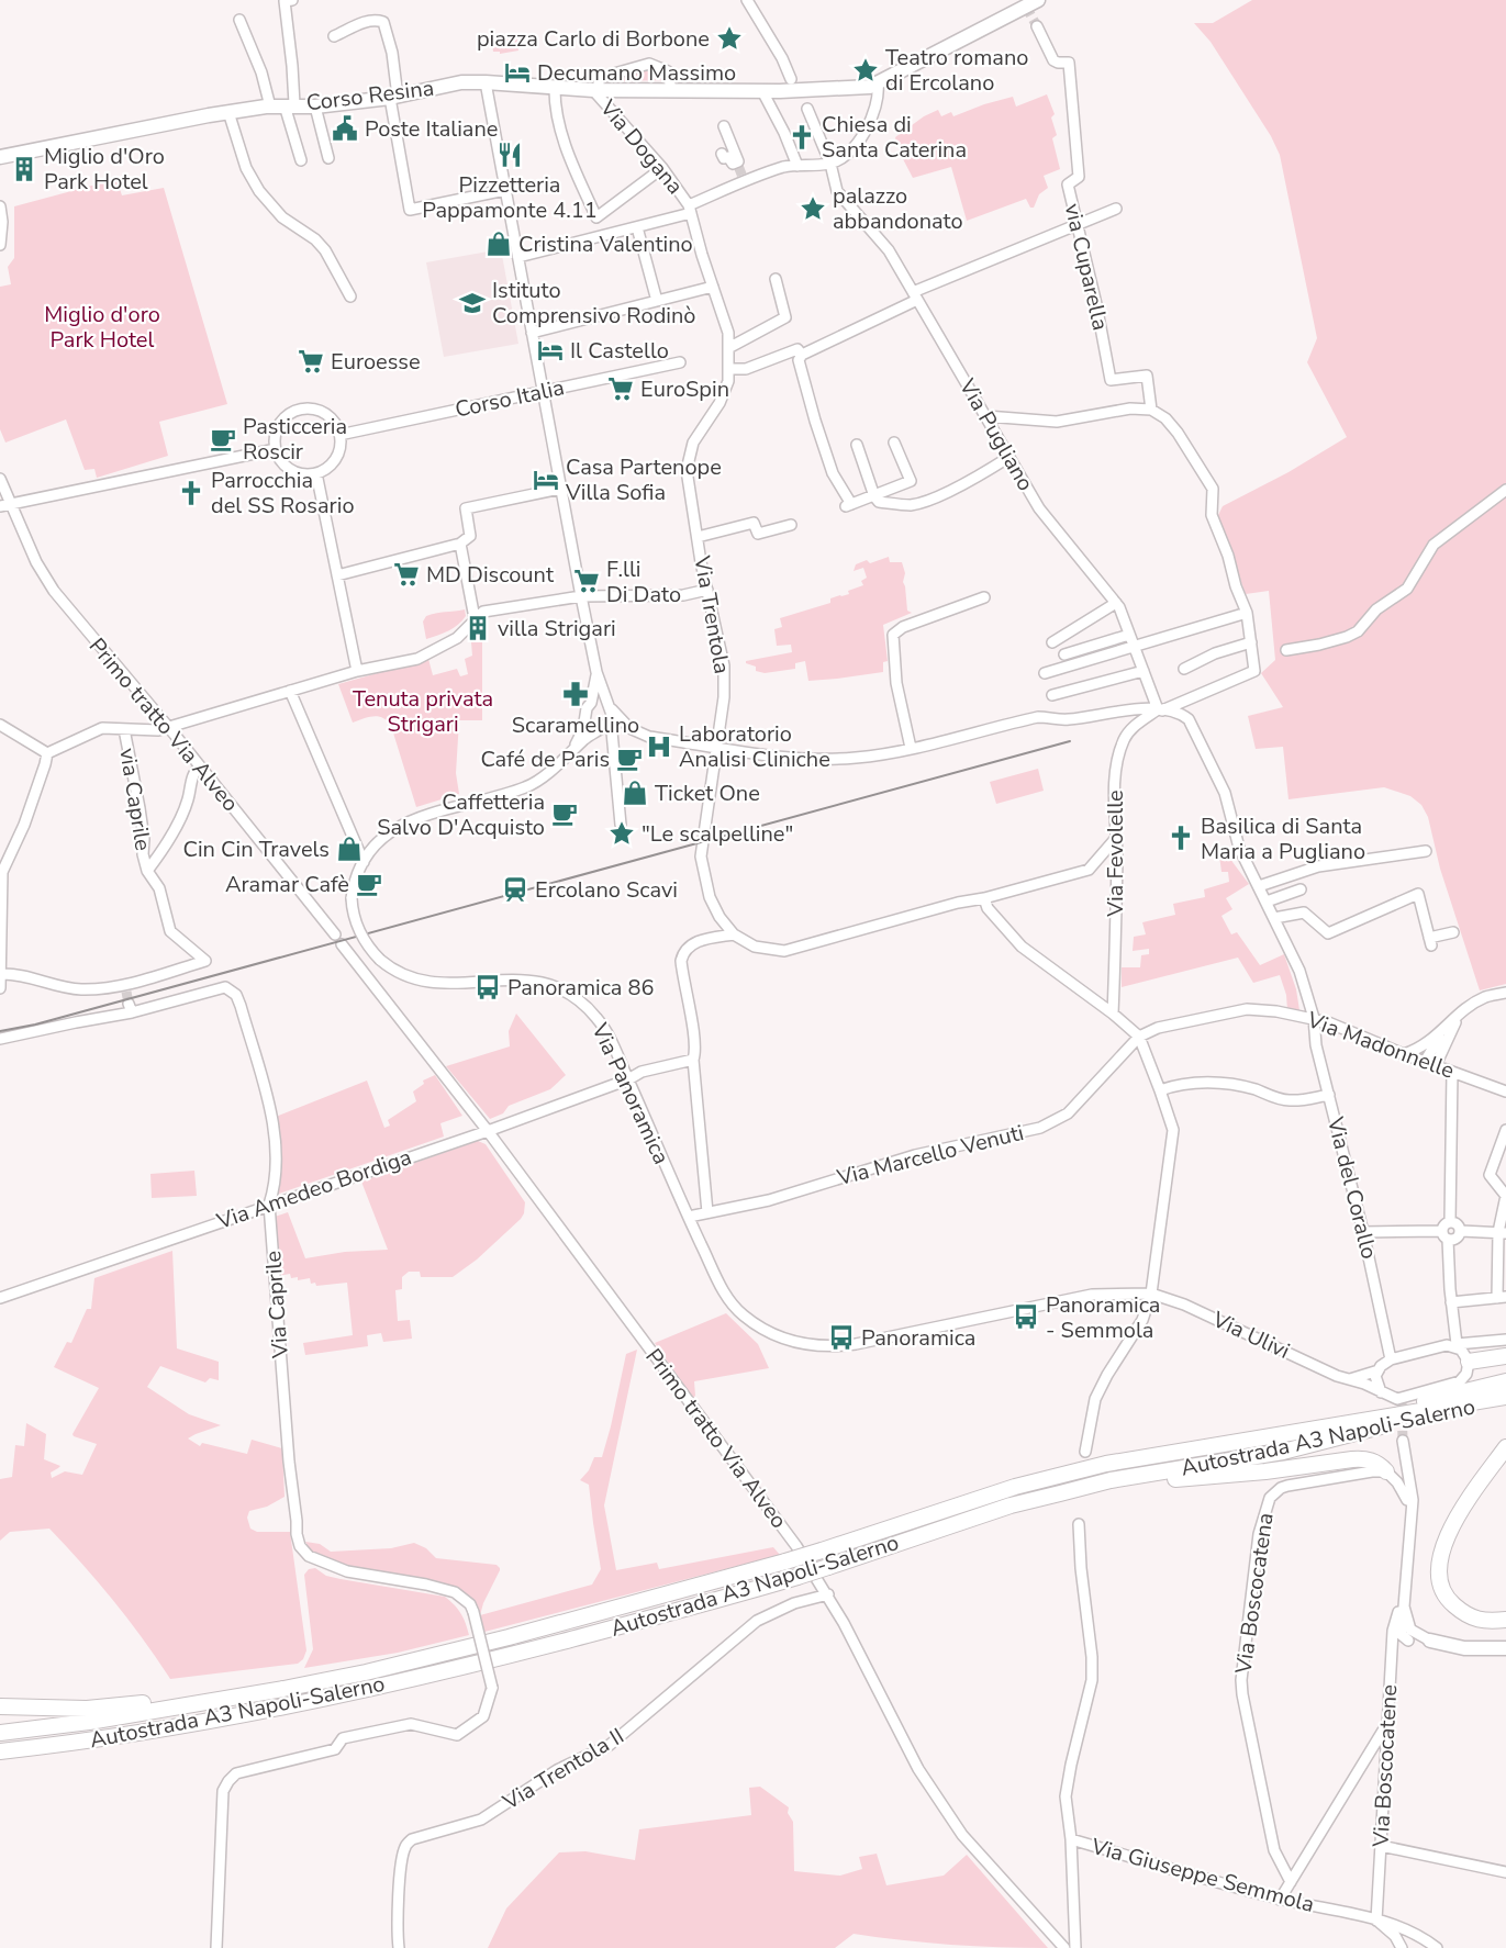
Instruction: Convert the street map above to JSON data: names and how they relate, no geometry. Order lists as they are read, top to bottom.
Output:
{
  "streets": {
    "highway": ["Autostrada A3 Napoli-Salerno"],
    "main road": ["Corso Resina"],
    "street": [
      "Via Dogana",
      "via Cuparella",
      "Corso Italia",
      "Via Pugliano",
      "Via Trentola",
      "Primo tratto Via Alveo",
      "via Caprile",
      "Via Fevolelle",
      "Via Madonnelle",
      "Via Panoramica",
      "Via Marcello Venuti",
      "Via del Corallo",
      "Via Amedeo Bordiga",
      "Via Caprile",
      "Via Ulivi",
      "Via Boscocatena",
      "Via Boscocatene",
      "Via Trentola II",
      "Via Giuseppe Semmola"
    ]
  },
  "crossings": [
    ["Corso Resina", "Via Dogana"],
    ["Via Dogana", "Via Trentola"],
    ["Via Pugliano", "Via Fevolelle"],
    ["Via Pugliano", "Via del Corallo"],
    ["Primo tratto Via Alveo", "Via Amedeo Bordiga"],
    ["Primo tratto Via Alveo", "Via Trentola II"],
    ["Via Fevolelle", "Via del Corallo"],
    ["Via Madonnelle", "Via Marcello Venuti"],
    ["Via Madonnelle", "Via del Corallo"],
    ["Via Panoramica", "Via Marcello Venuti"],
    ["Via Panoramica", "Via Amedeo Bordiga"],
    ["Via Panoramica", "Via Ulivi"],
    ["Via Amedeo Bordiga", "Via Caprile"],
    ["Via Boscocatene", "Via Giuseppe Semmola"]
  ],
  "parks": ["Miglio d'oro Park Hotel", "Tenuta privata Strigari"],
  "places": {
    "place": [
      "piazza Carlo di Borbone",
      "Teatro romano di Ercolano",
      "palazzo abbandonato",
      "\"Le scalpelline\""
    ],
    "hotel": ["Decumano Massimo", "Il Castello", "Casa Partenope Villa Sofia"],
    "public building": ["Poste Italiane"],
    "church": ["Chiesa di Santa Caterina", "Parrocchia del SS Rosario", "Basilica di Santa Maria a Pugliano"],
    "restaurant": ["Pizzetteria Pappamonte 4.11"],
    "building": ["Miglio d'Oro Park Hotel", "villa Strigari"],
    "shop": ["Cristina Valentino", "Ticket One", "Cin Cin Travels"],
    "school or university": ["Istituto Comprensivo Rodinò"],
    "supermarket": [
      "Euroesse",
      "EuroSpin",
      "MD Discount",
      "F.lli Di Dato"
    ],
    "cafe": [
      "Pasticceria Roscir",
      "Café de Paris",
      "Caffetteria Salvo D'Acquisto",
      "Aramar Cafè"
    ],
    "pharmacy": ["Scaramellino"],
    "hospital": ["Laboratorio Analisi Cliniche"],
    "station": ["Ercolano Scavi"],
    "bus stop": ["Panoramica 86", "Panoramica - Semmola", "Panoramica"]
  }
}
